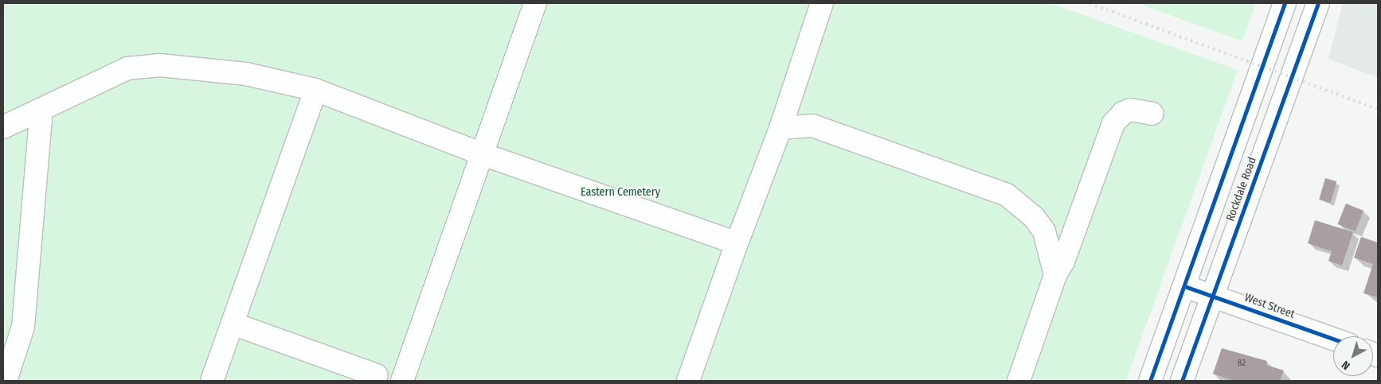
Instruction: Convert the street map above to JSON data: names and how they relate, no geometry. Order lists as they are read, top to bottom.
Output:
{
  "streets": {
    "main road": ["Rockdale Road", "West Street"]
  },
  "crossings": [
    ["Rockdale Road", "West Street"]
  ],
  "parks": ["Eastern Cemetery"],
  "house_numbers": ["82"],
  "north": "bottom left"
}
